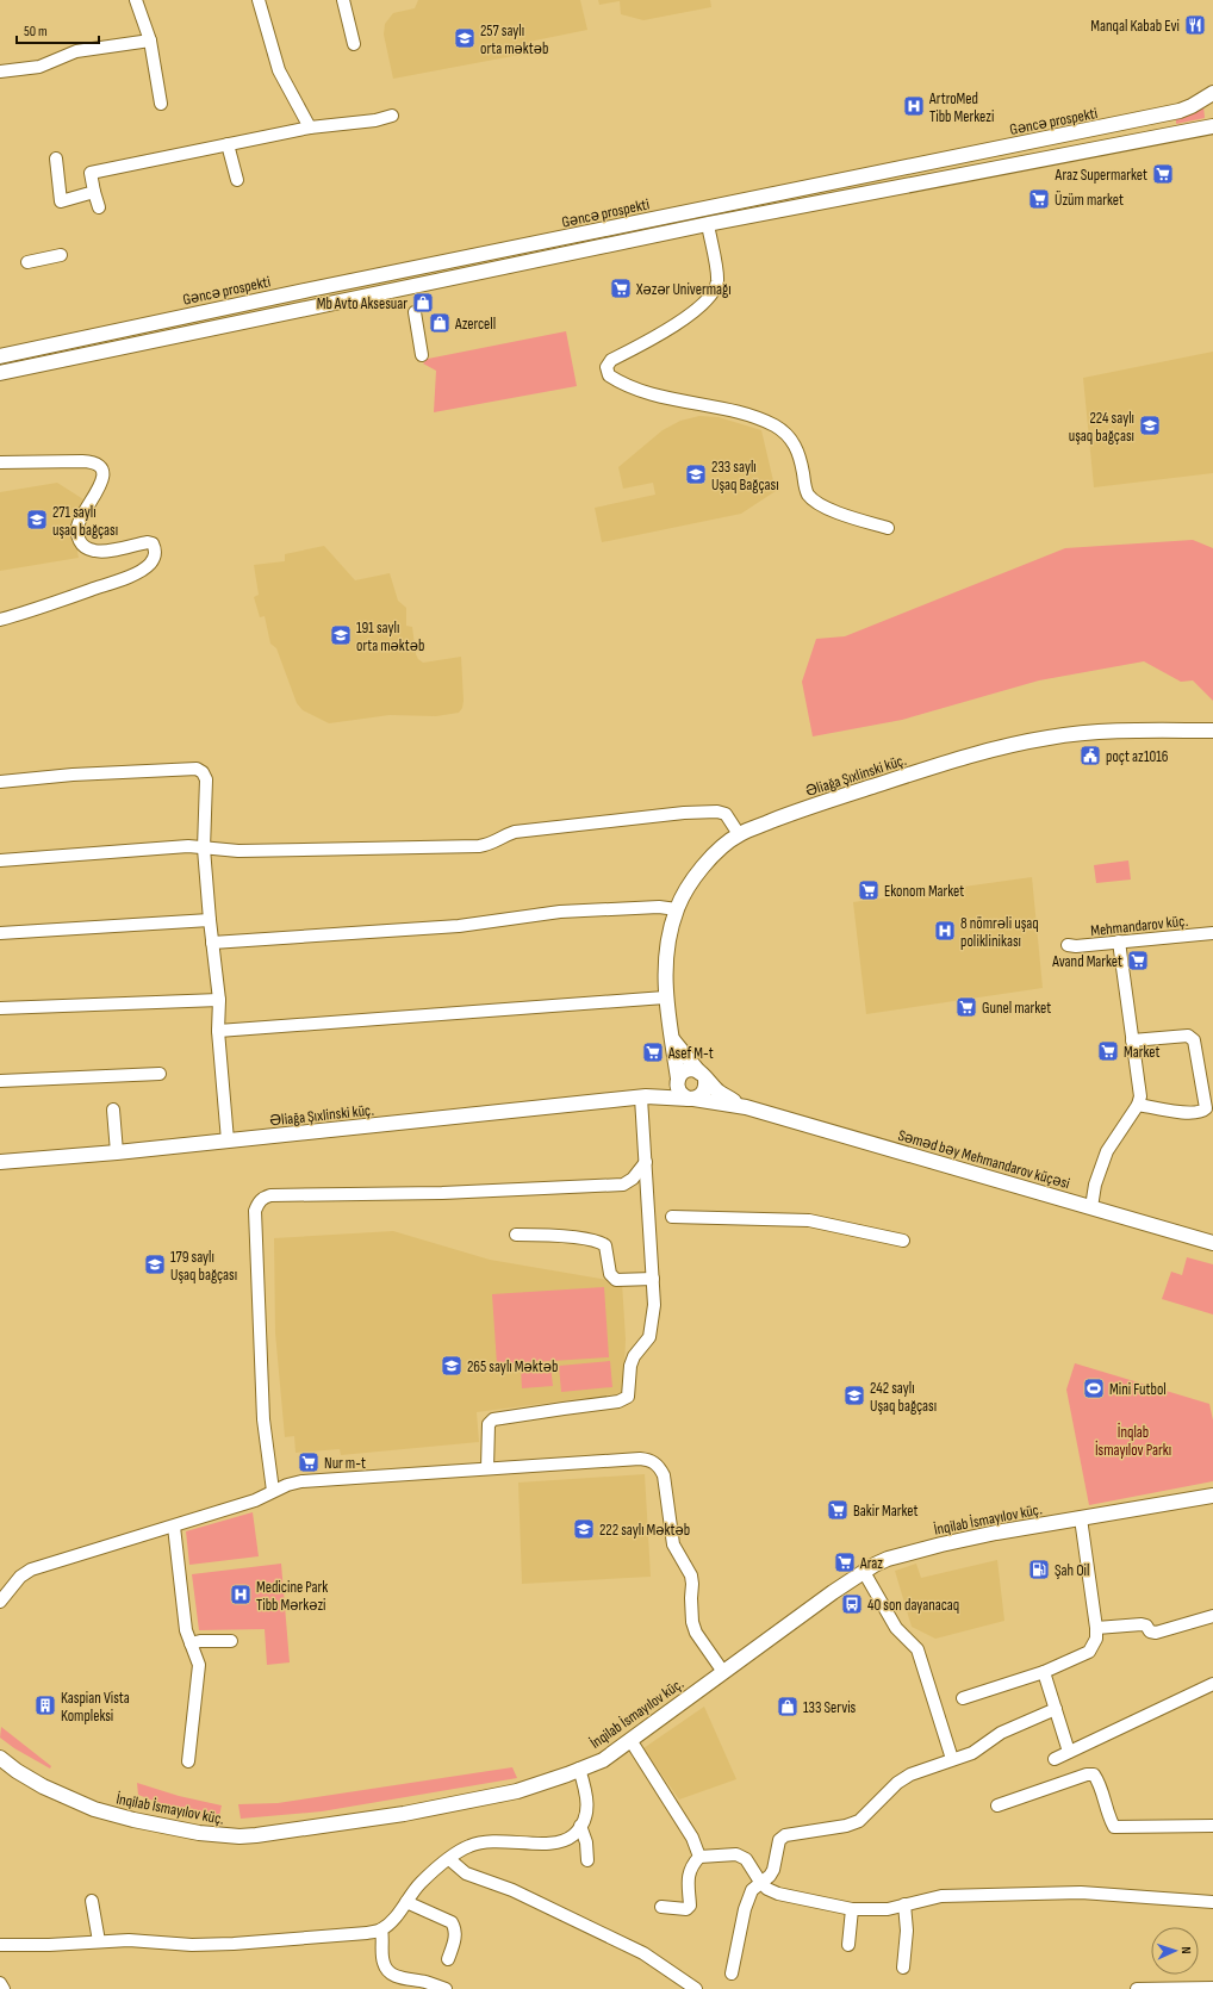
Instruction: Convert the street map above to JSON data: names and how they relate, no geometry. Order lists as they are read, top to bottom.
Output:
{
  "streets": {
    "main road": [
      "Gəncə prospekti",
      "Əliağa Şıxlinski küç.",
      "Səməd bəy Mehmandarov küçəsi",
      "İnqilab İsmayılov küç."
    ],
    "street": ["Mehmandarov küç."]
  },
  "parks": ["İnqlab İsmayılov Parkı"],
  "places": {
    "restaurant": ["Manqal Kabab Evi"],
    "school or university": [
      "257 saylı orta məktəb",
      "224 saylı uşaq bağçası",
      "233 saylı Uşaq Bağçası",
      "271 saylı uşaq bağçası",
      "191 saylı orta məktəb",
      "179 saylı Uşaq bağçası",
      "265 saylı Məktəb",
      "242 saylı Uşaq bağçası",
      "222 saylı Məktəb"
    ],
    "hospital": ["ArtroMed Tibb Merkezi", "8 nömrəli uşaq poliklinikası", "Medicine Park Tibb Mərkəzi"],
    "supermarket": [
      "Araz Supermarket",
      "Üzüm market",
      "Xəzər Univermağı",
      "Ekonom Market",
      "Avand Market",
      "Gunel market",
      "Market",
      "Asef M-t",
      "Nur m-t",
      "Bakir Market",
      "Araz"
    ],
    "shop": ["Mb Avto Aksesuar", "Azercell", "133 Servis"],
    "public building": ["poçt az1016"],
    "sports": ["Mini Futbol"],
    "fuel station": ["Şah Oil"],
    "bus stop": ["40 son dayanacaq"],
    "building": ["Kaspian Vista Kompleksi"]
  },
  "scale_bar": "50 m",
  "north": "right"
}
